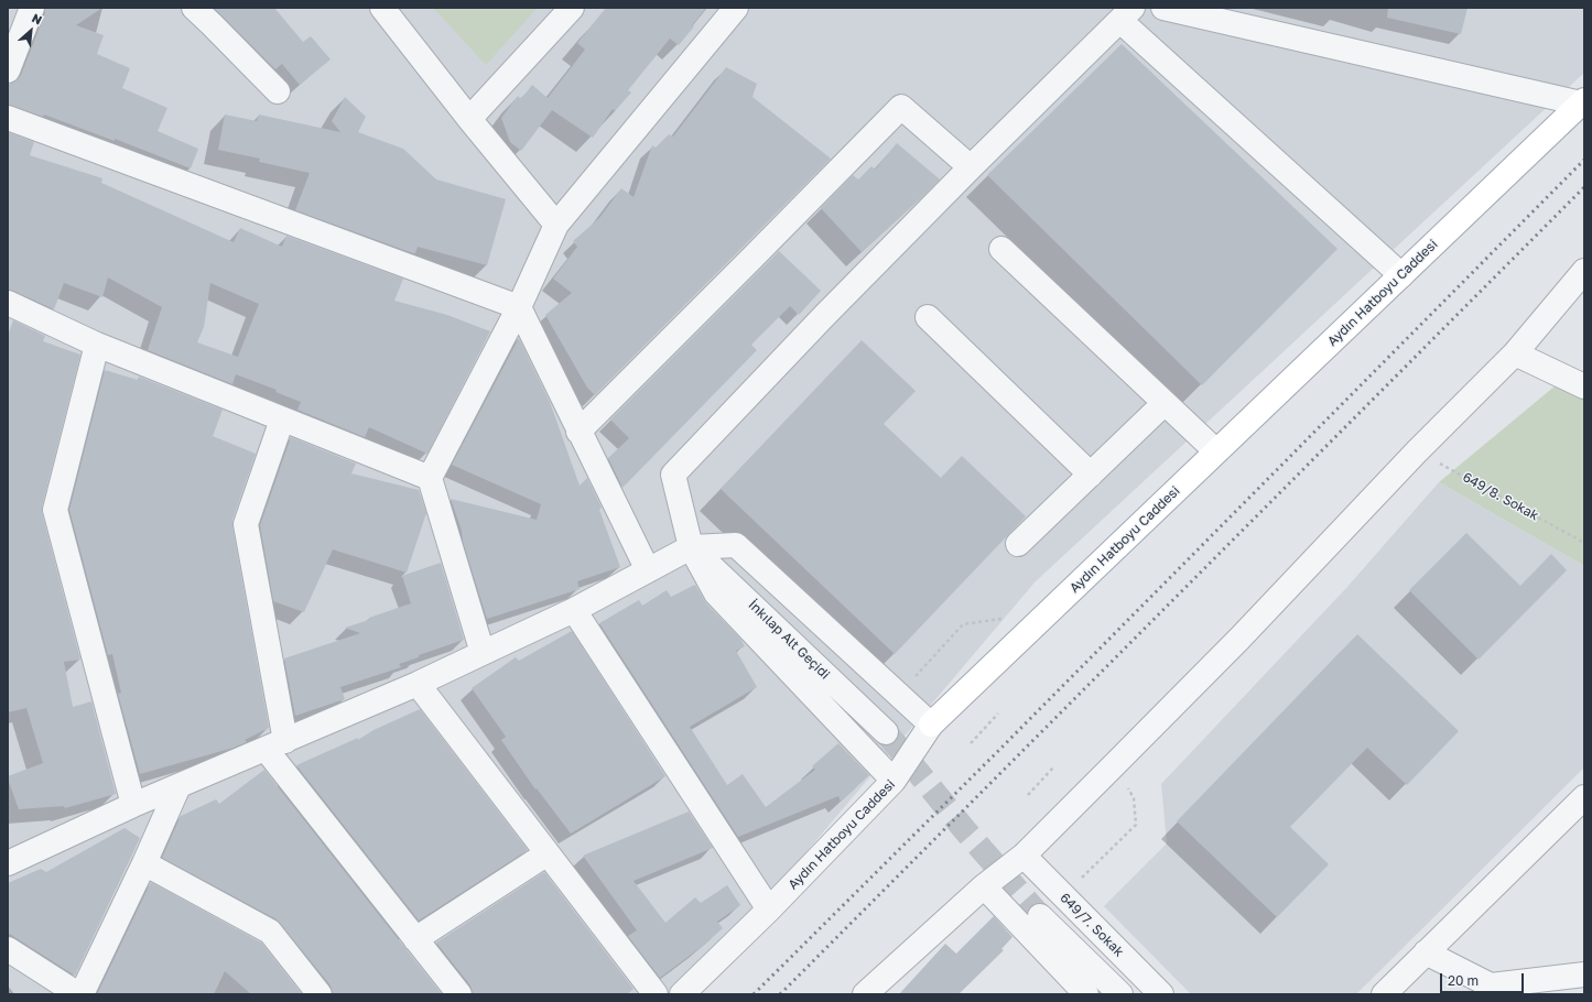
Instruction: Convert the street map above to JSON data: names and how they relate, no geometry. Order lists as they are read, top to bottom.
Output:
{
  "streets": {
    "main road": ["Aydın Hatboyu Caddesi"],
    "street": ["İnkılap Alt Geçidi", "649/7. Sokak"],
    "path": ["649/8. Sokak"]
  },
  "scale_bar": "20 m",
  "north": "top right"
}
